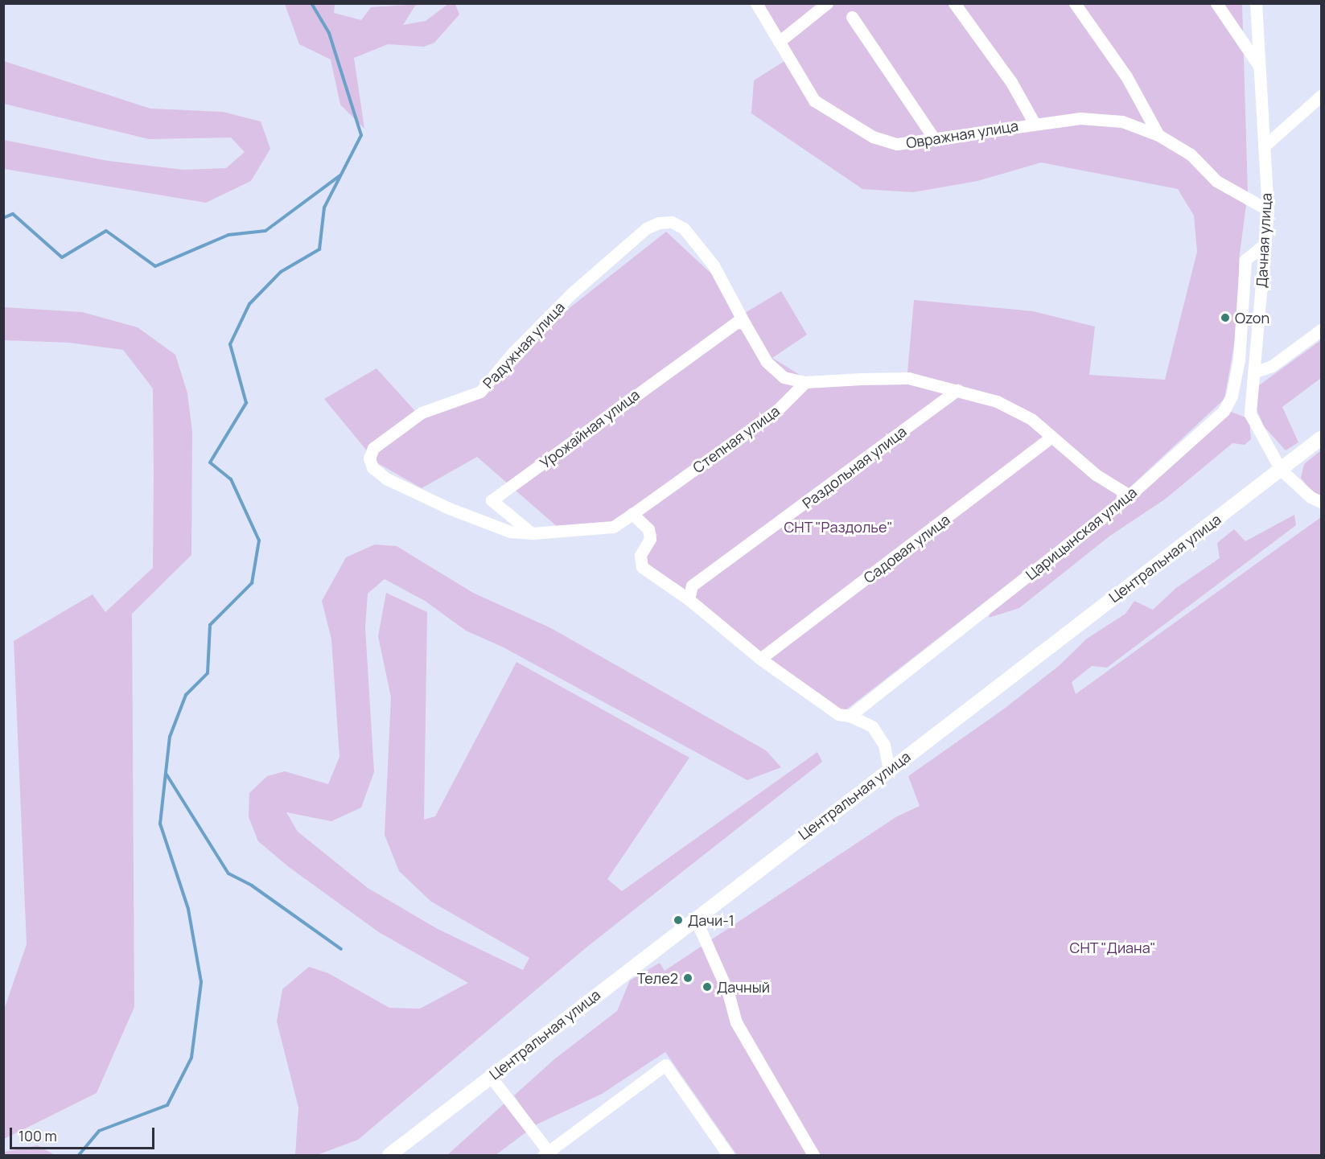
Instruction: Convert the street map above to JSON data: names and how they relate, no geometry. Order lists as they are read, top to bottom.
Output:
{
  "streets": {
    "street": [
      "Овражная улица",
      "Дачная улица",
      "Радужная улица",
      "Урожайная улица",
      "Степная улица",
      "Раздольная улица",
      "Царицынская улица",
      "Садовая улица",
      "Центральная улица"
    ]
  },
  "crossings": [
    ["Овражная улица", "Дачная улица"],
    ["Дачная улица", "Царицынская улица"],
    ["Дачная улица", "Центральная улица"],
    ["Радужная улица", "Урожайная улица"]
  ],
  "parks": ["СНТ \"Раздолье\"", "СНТ \"Диана\""],
  "places": [
    "Ozon",
    "Дачи-1",
    "Теле2",
    "Дачный"
  ],
  "scale_bar": "100 m"
}
